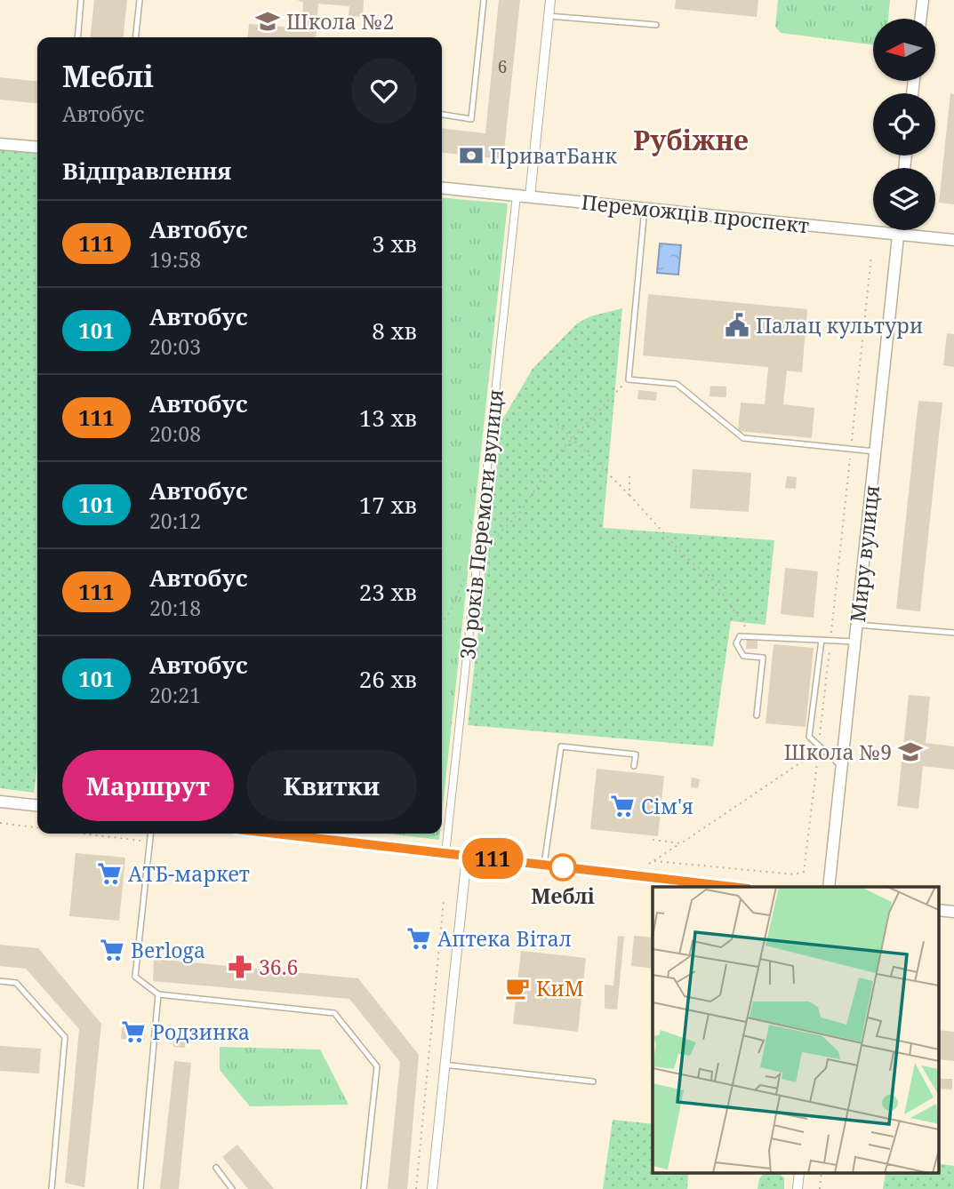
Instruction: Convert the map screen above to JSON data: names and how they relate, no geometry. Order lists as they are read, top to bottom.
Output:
{
  "streets": {
    "street": ["Переможців проспект", "30 років Перемоги вулиця", "Миру вулиця"]
  },
  "crossings": [
    ["Переможців проспект", "30 років Перемоги вулиця"],
    ["Переможців проспект", "Миру вулиця"]
  ],
  "districts": ["Рубіжне"],
  "places": {
    "school or university": ["Школа №2", "Школа №9"],
    "bank": ["ПриватБанк"],
    "public building": ["Палац культури"],
    "supermarket": [
      "Сім'я",
      "АТБ-маркет",
      "Аптека Вітал",
      "Berloga",
      "Родзинка"
    ],
    "other": ["Меблі"],
    "pharmacy": ["36.6"],
    "cafe": ["КиМ"]
  },
  "lines": ["bus line 111"],
  "house_numbers": ["6"],
  "north": "left",
  "page": {
    "on_map": "111",
    "heading": [
      ["Меблі", "Автобус"],
      "Відправлення"
    ],
    "list": [
      {
        "mark": "111",
        "name": "Автобус",
        "note": "19:58",
        "value": "3 хв"
      },
      {
        "mark": "101",
        "name": "Автобус",
        "note": "20:03",
        "value": "8 хв"
      },
      {
        "mark": "111",
        "name": "Автобус",
        "note": "20:08",
        "value": "13 хв"
      },
      {
        "mark": "101",
        "name": "Автобус",
        "note": "20:12",
        "value": "17 хв"
      },
      {
        "mark": "111",
        "name": "Автобус",
        "note": "20:18",
        "value": "23 хв"
      },
      {
        "mark": "101",
        "name": "Автобус",
        "note": "20:21",
        "value": "26 хв"
      }
    ],
    "buttons": ["Маршрут", "Квитки"]
  }
}
